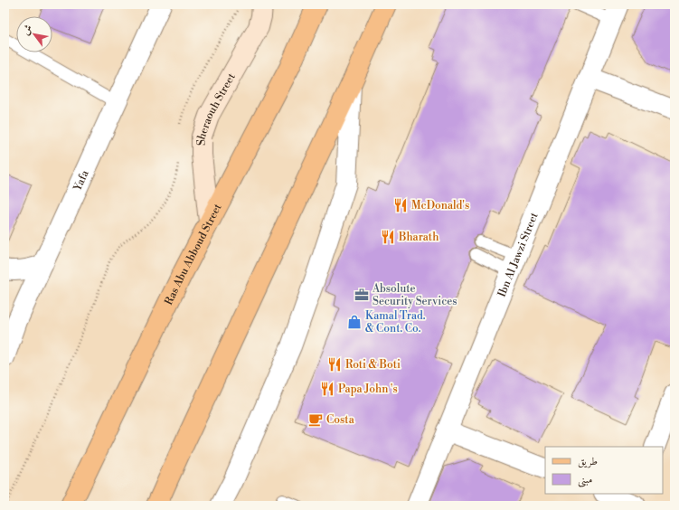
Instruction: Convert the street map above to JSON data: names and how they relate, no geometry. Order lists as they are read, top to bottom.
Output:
{
  "streets": {
    "main road": ["Ras Abu Abboud Street"],
    "street": ["Sheraouh Street", "Yafa", "Ibn Al Jawzi Street"]
  },
  "crossings": [
    ["Sheraouh Street", "Ras Abu Abboud Street"]
  ],
  "places": {
    "restaurant": [
      "McDonald's",
      "Bharath",
      "Roti & Boti",
      "Papa John 's"
    ],
    "office": ["Absolute Security Services"],
    "shop": ["Kamal Trad. & Cont. Co."],
    "cafe": ["Costa"]
  },
  "legend": ["طريق", "مبنى"],
  "north": "top left"
}
